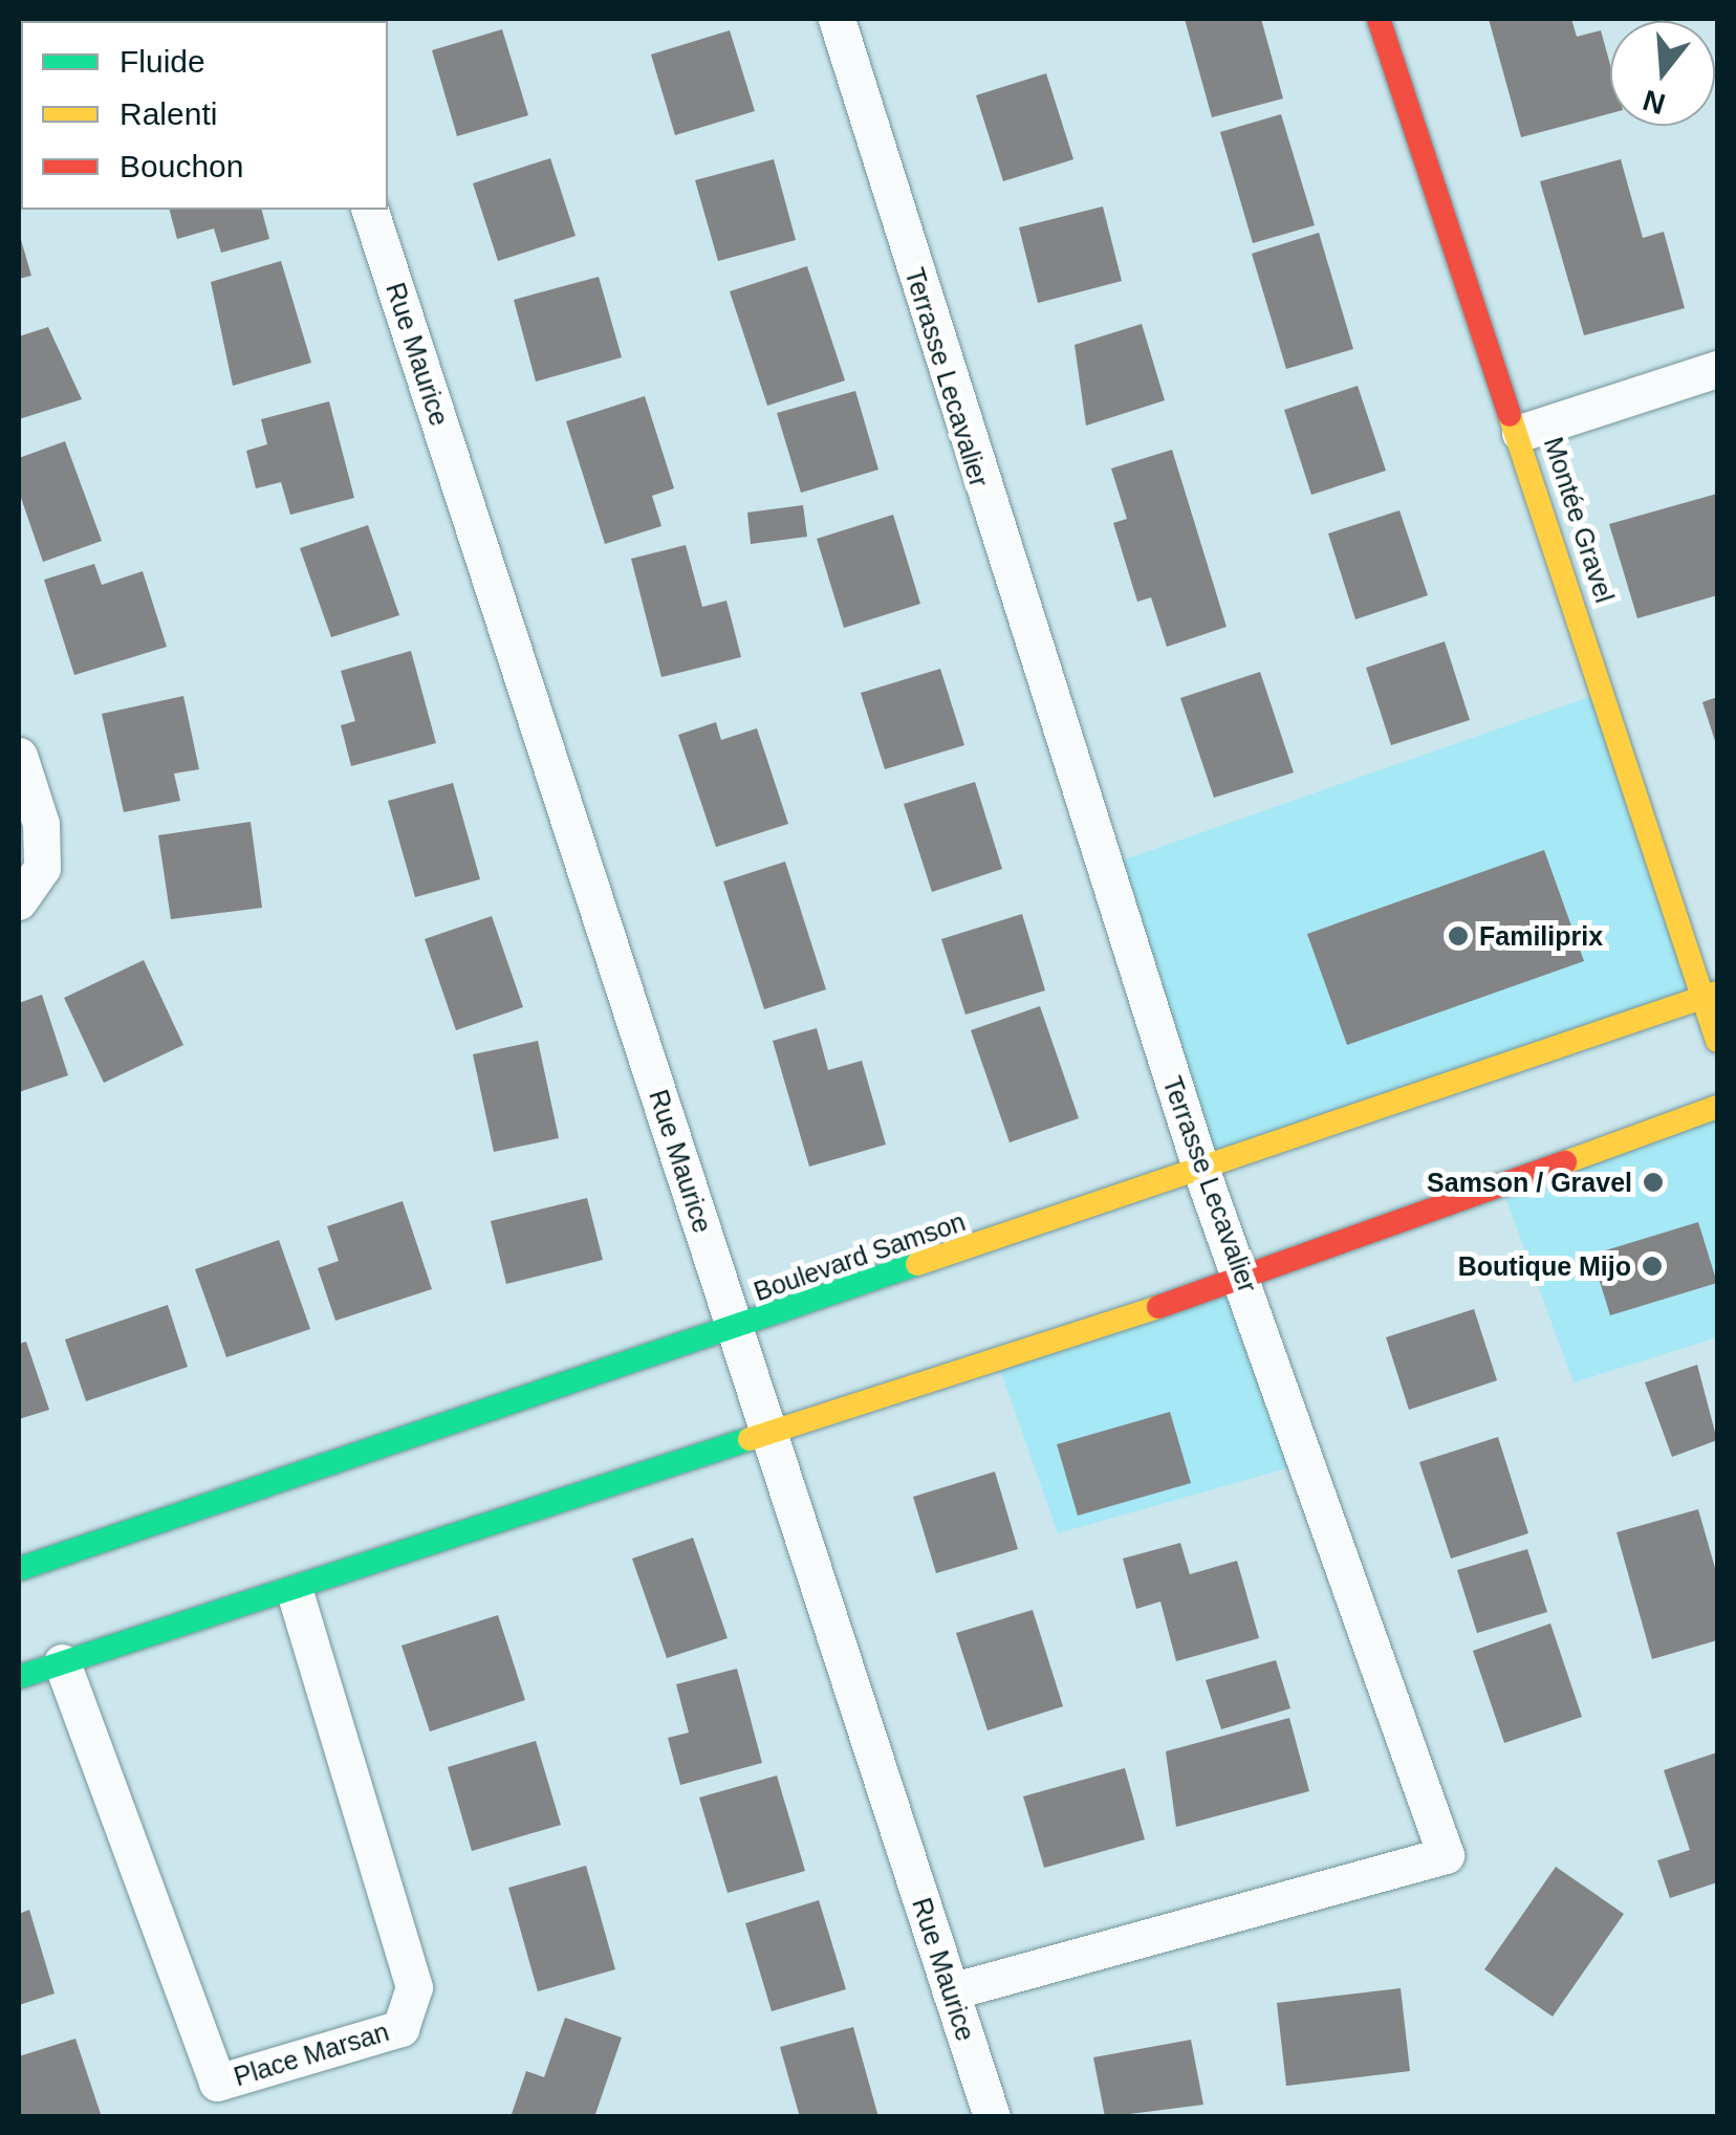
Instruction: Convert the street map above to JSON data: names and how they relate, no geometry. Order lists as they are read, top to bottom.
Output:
{
  "streets": {
    "street": [
      "Rue Maurice",
      "Terrasse Lecavalier",
      "Montée Gravel",
      "Boulevard Samson",
      "Place Marsan"
    ]
  },
  "crossings": [
    ["Rue Maurice", "Terrasse Lecavalier"],
    ["Rue Maurice", "Boulevard Samson"],
    ["Terrasse Lecavalier", "Boulevard Samson"],
    ["Montée Gravel", "Boulevard Samson"]
  ],
  "places": ["Familiprix", "Samson / Gravel", "Boutique Mijo"],
  "legend": ["Fluide", "Ralenti", "Bouchon"],
  "north": "bottom"
}
